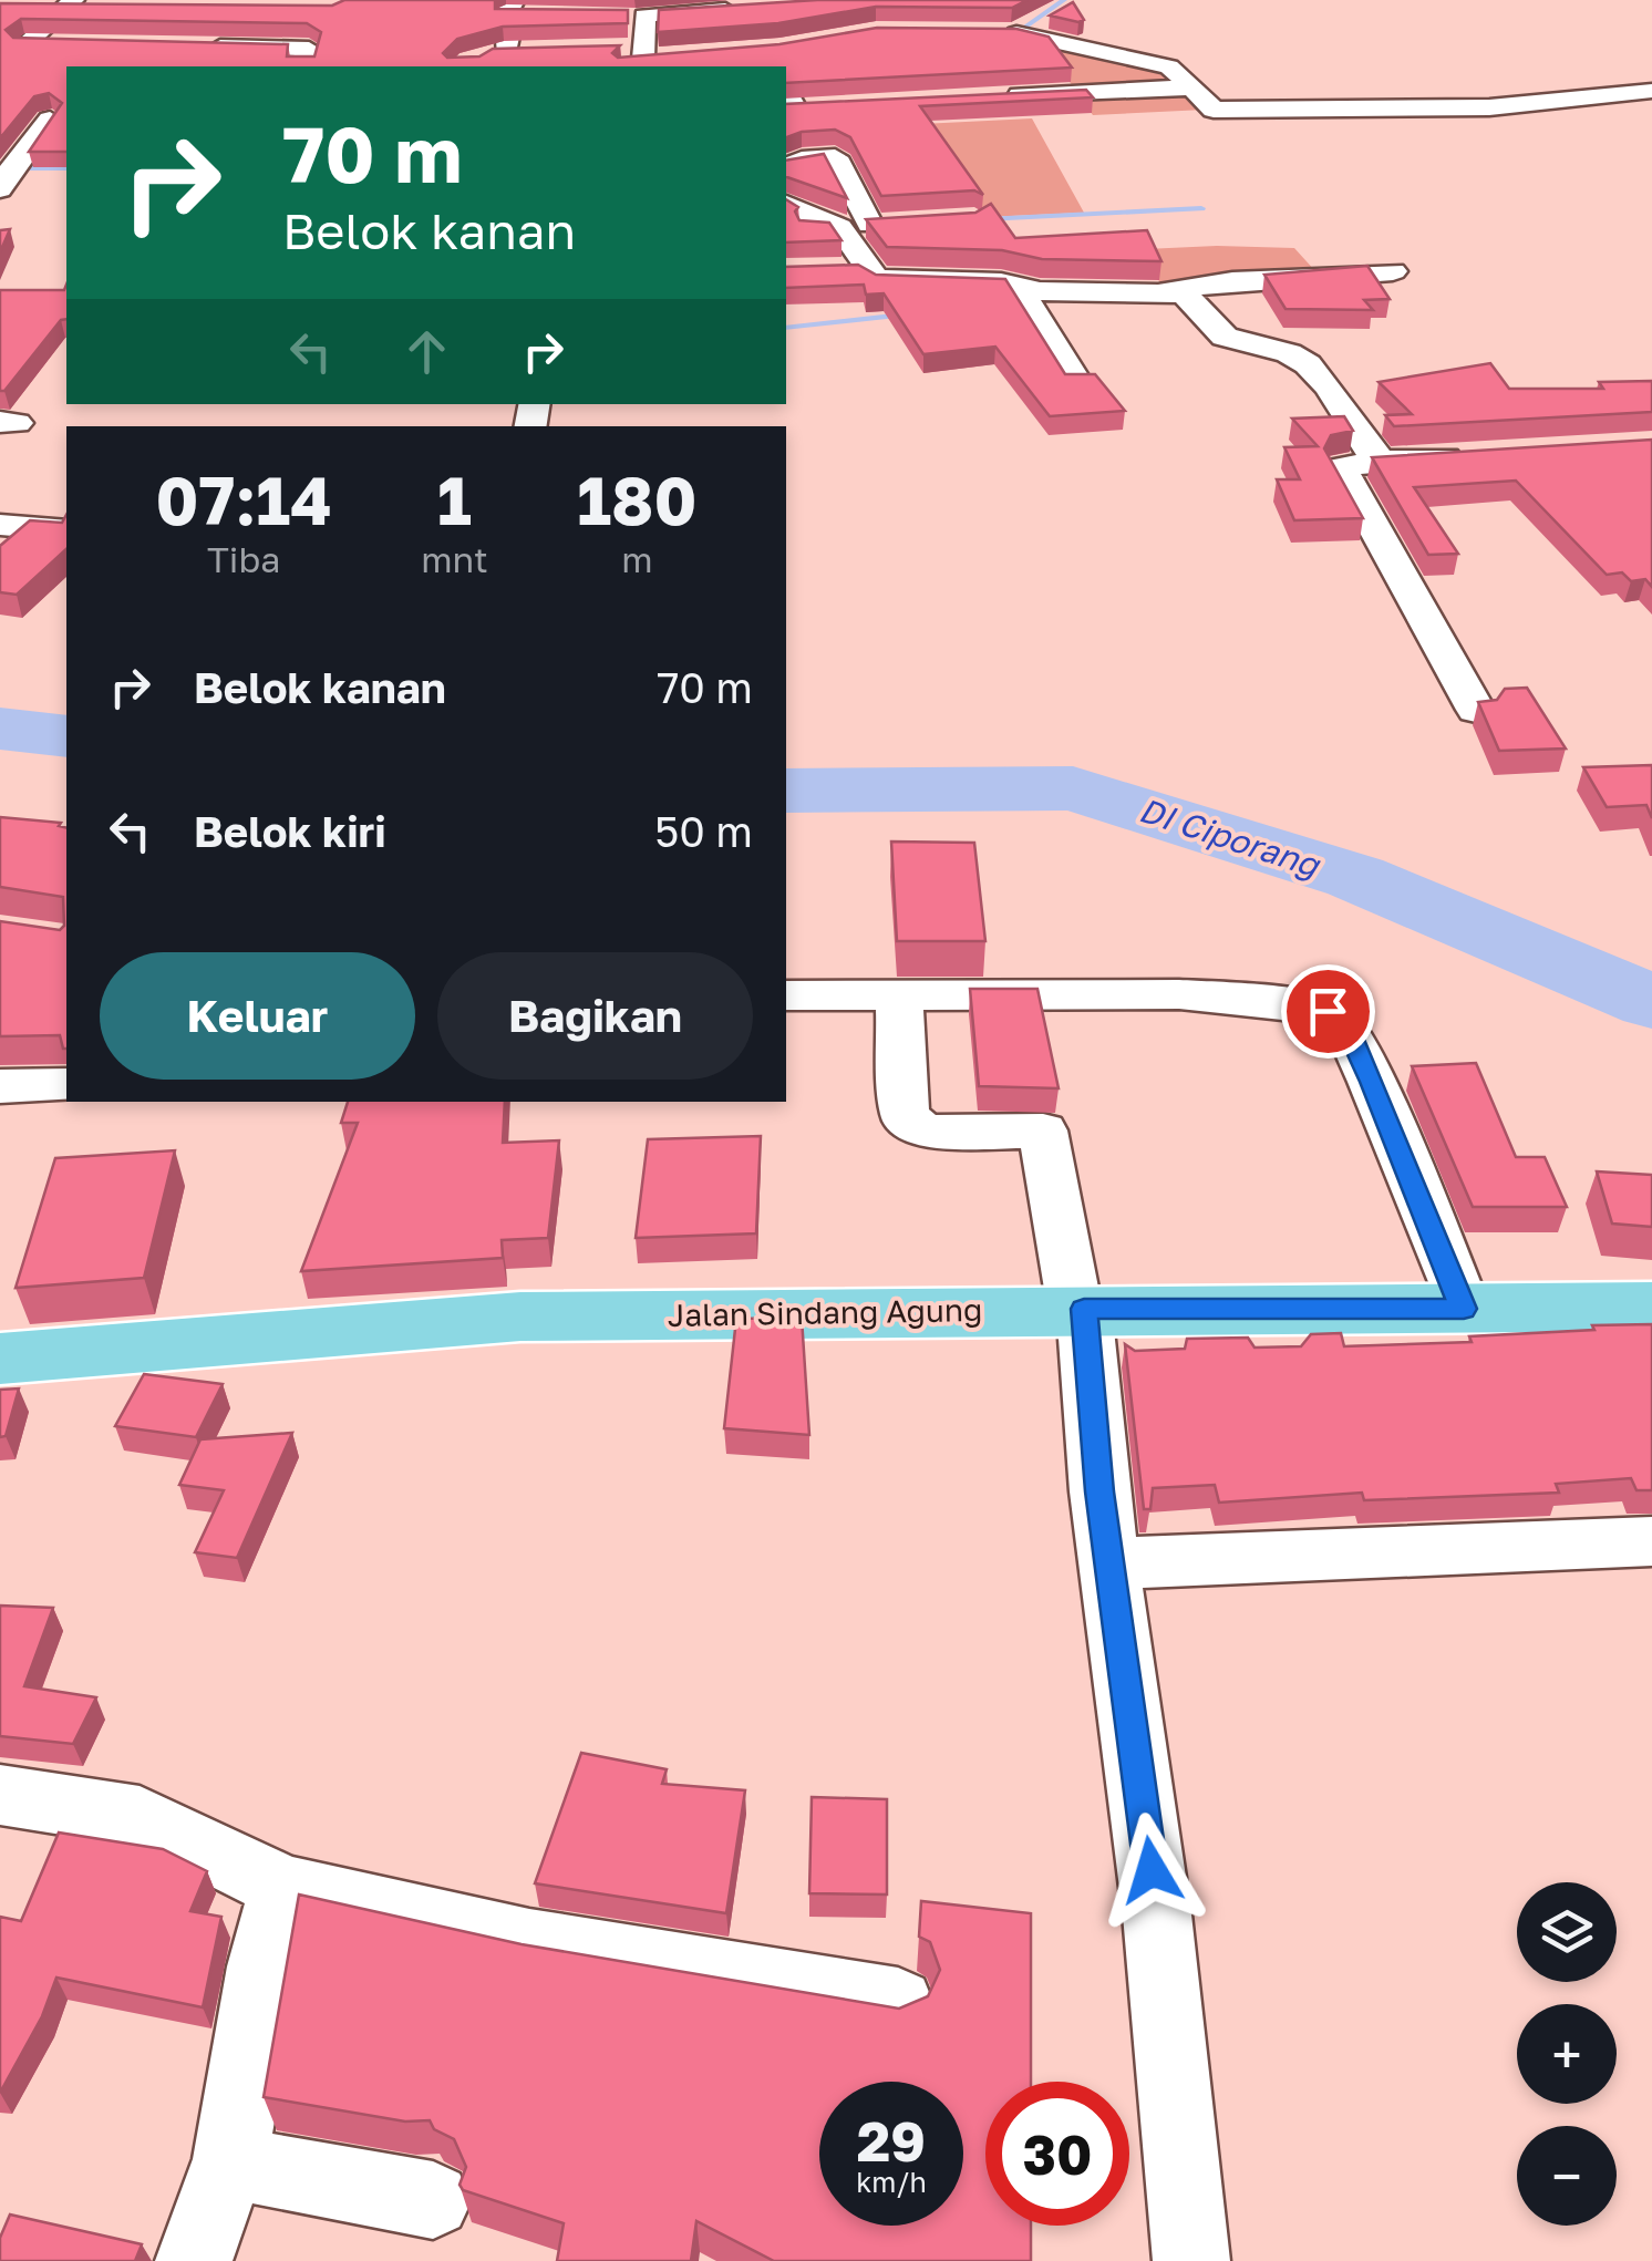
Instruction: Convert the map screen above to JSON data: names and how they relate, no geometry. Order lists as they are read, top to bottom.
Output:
{
  "streets": {
    "main road": ["Jalan Sindang Agung"]
  },
  "water": ["DI Ciporang"],
  "page": {
    "turn": ["70 m", "Belok kanan"],
    "eta": [
      "07:14",
      "Tiba",
      "1",
      "mnt",
      "180",
      "m"
    ],
    "list": [
      {
        "name": "Belok kanan",
        "value": "70 m"
      },
      {
        "name": "Belok kiri",
        "value": "50 m"
      }
    ],
    "buttons": ["Keluar", "Bagikan"],
    "map_buttons": ["+", "−"],
    "speed": "29 km/h",
    "limit": "30"
  }
}
